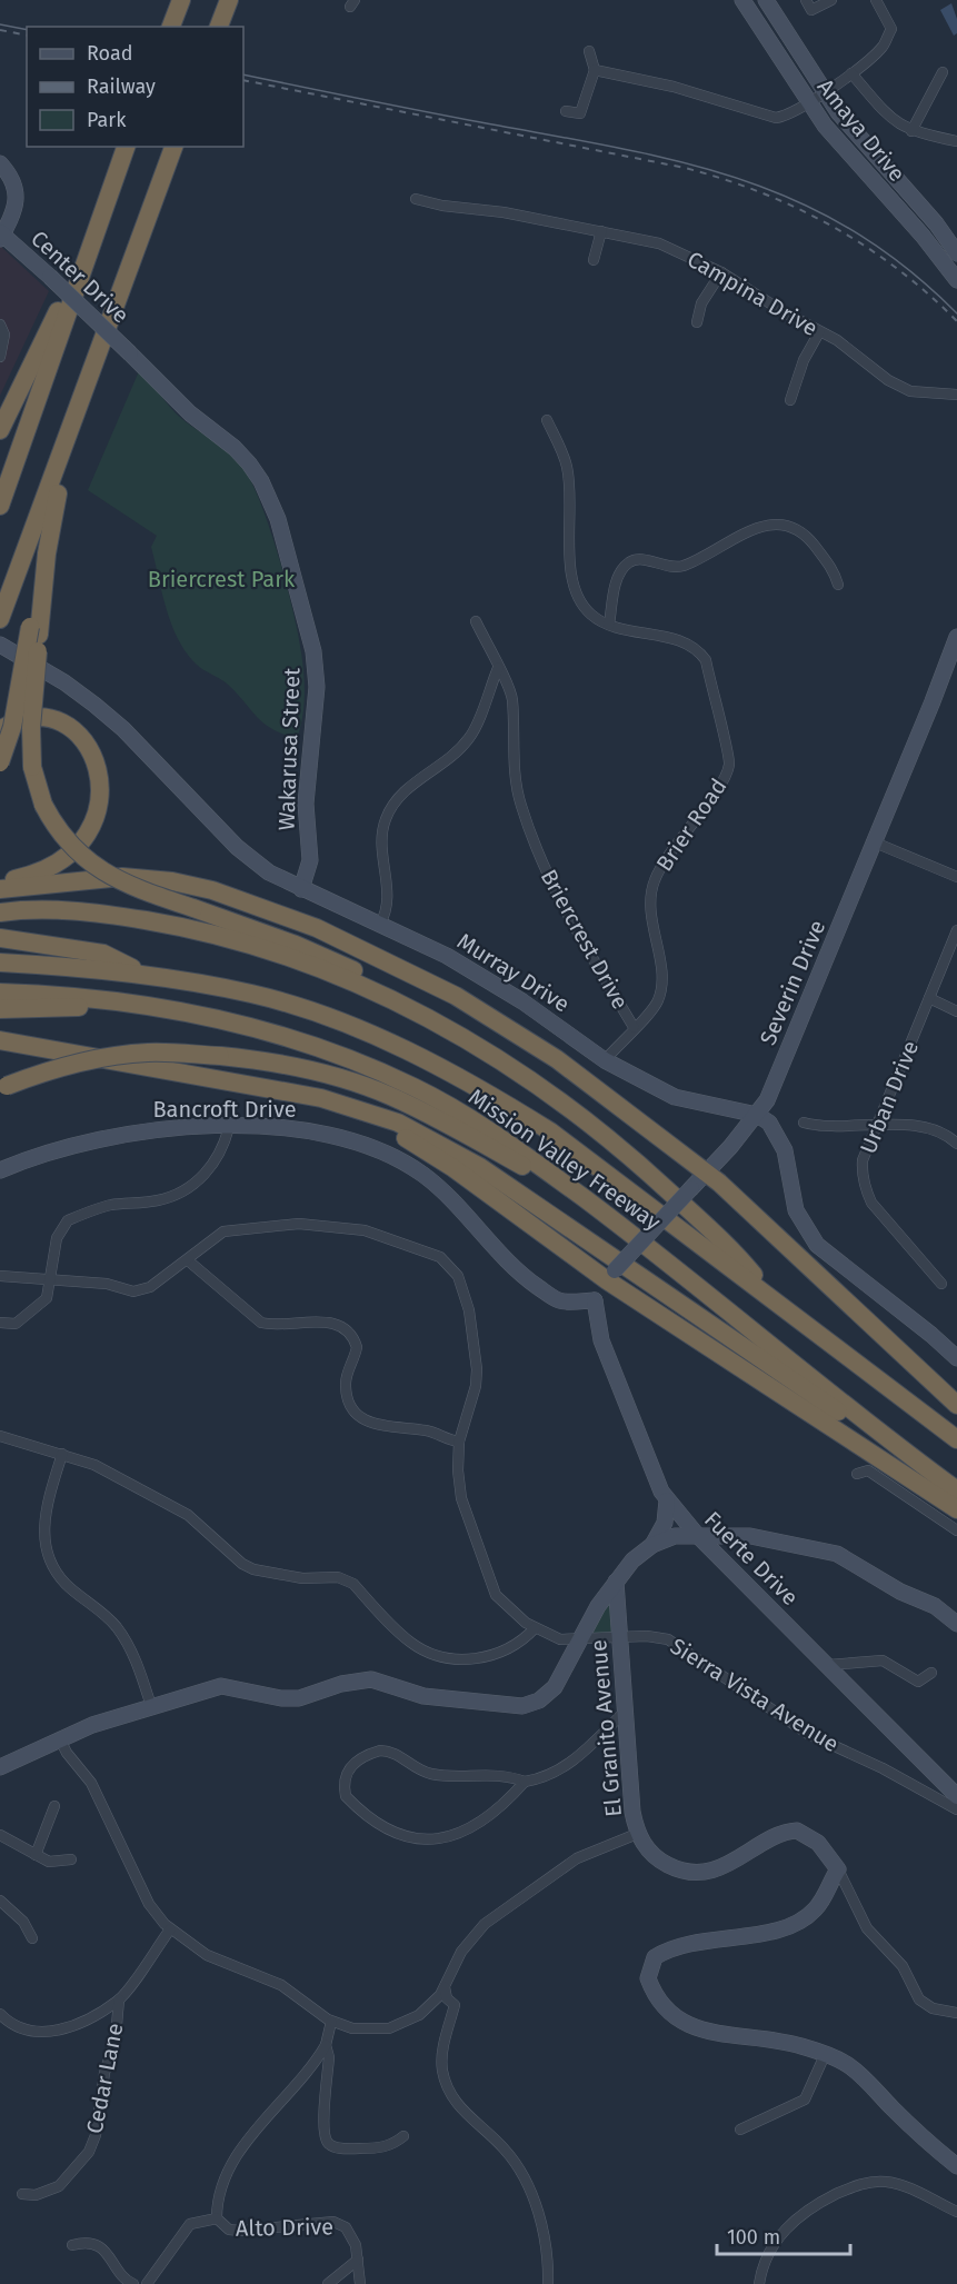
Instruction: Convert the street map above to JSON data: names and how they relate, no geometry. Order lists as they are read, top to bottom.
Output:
{
  "streets": {
    "highway": ["Mission Valley Freeway"],
    "main road": [
      "Amaya Drive",
      "Center Drive",
      "Wakarusa Street",
      "Murray Drive",
      "Severin Drive",
      "Bancroft Drive",
      "Fuerte Drive",
      "El Granito Avenue"
    ],
    "street": [
      "Campina Drive",
      "Brier Road",
      "Briercrest Drive",
      "Urban Drive",
      "Sierra Vista Avenue",
      "Cedar Lane",
      "Alto Drive"
    ]
  },
  "crossings": [
    ["Center Drive", "Wakarusa Street"],
    ["Wakarusa Street", "Murray Drive"],
    ["Brier Road", "Briercrest Drive"],
    ["Brier Road", "Murray Drive"],
    ["Murray Drive", "Severin Drive"],
    ["Severin Drive", "Bancroft Drive"],
    ["Severin Drive", "Fuerte Drive"],
    ["Bancroft Drive", "Fuerte Drive"],
    ["Sierra Vista Avenue", "El Granito Avenue"]
  ],
  "parks": ["Briercrest Park"],
  "legend": ["Road", "Railway", "Park"],
  "scale_bar": "100 m"
}
